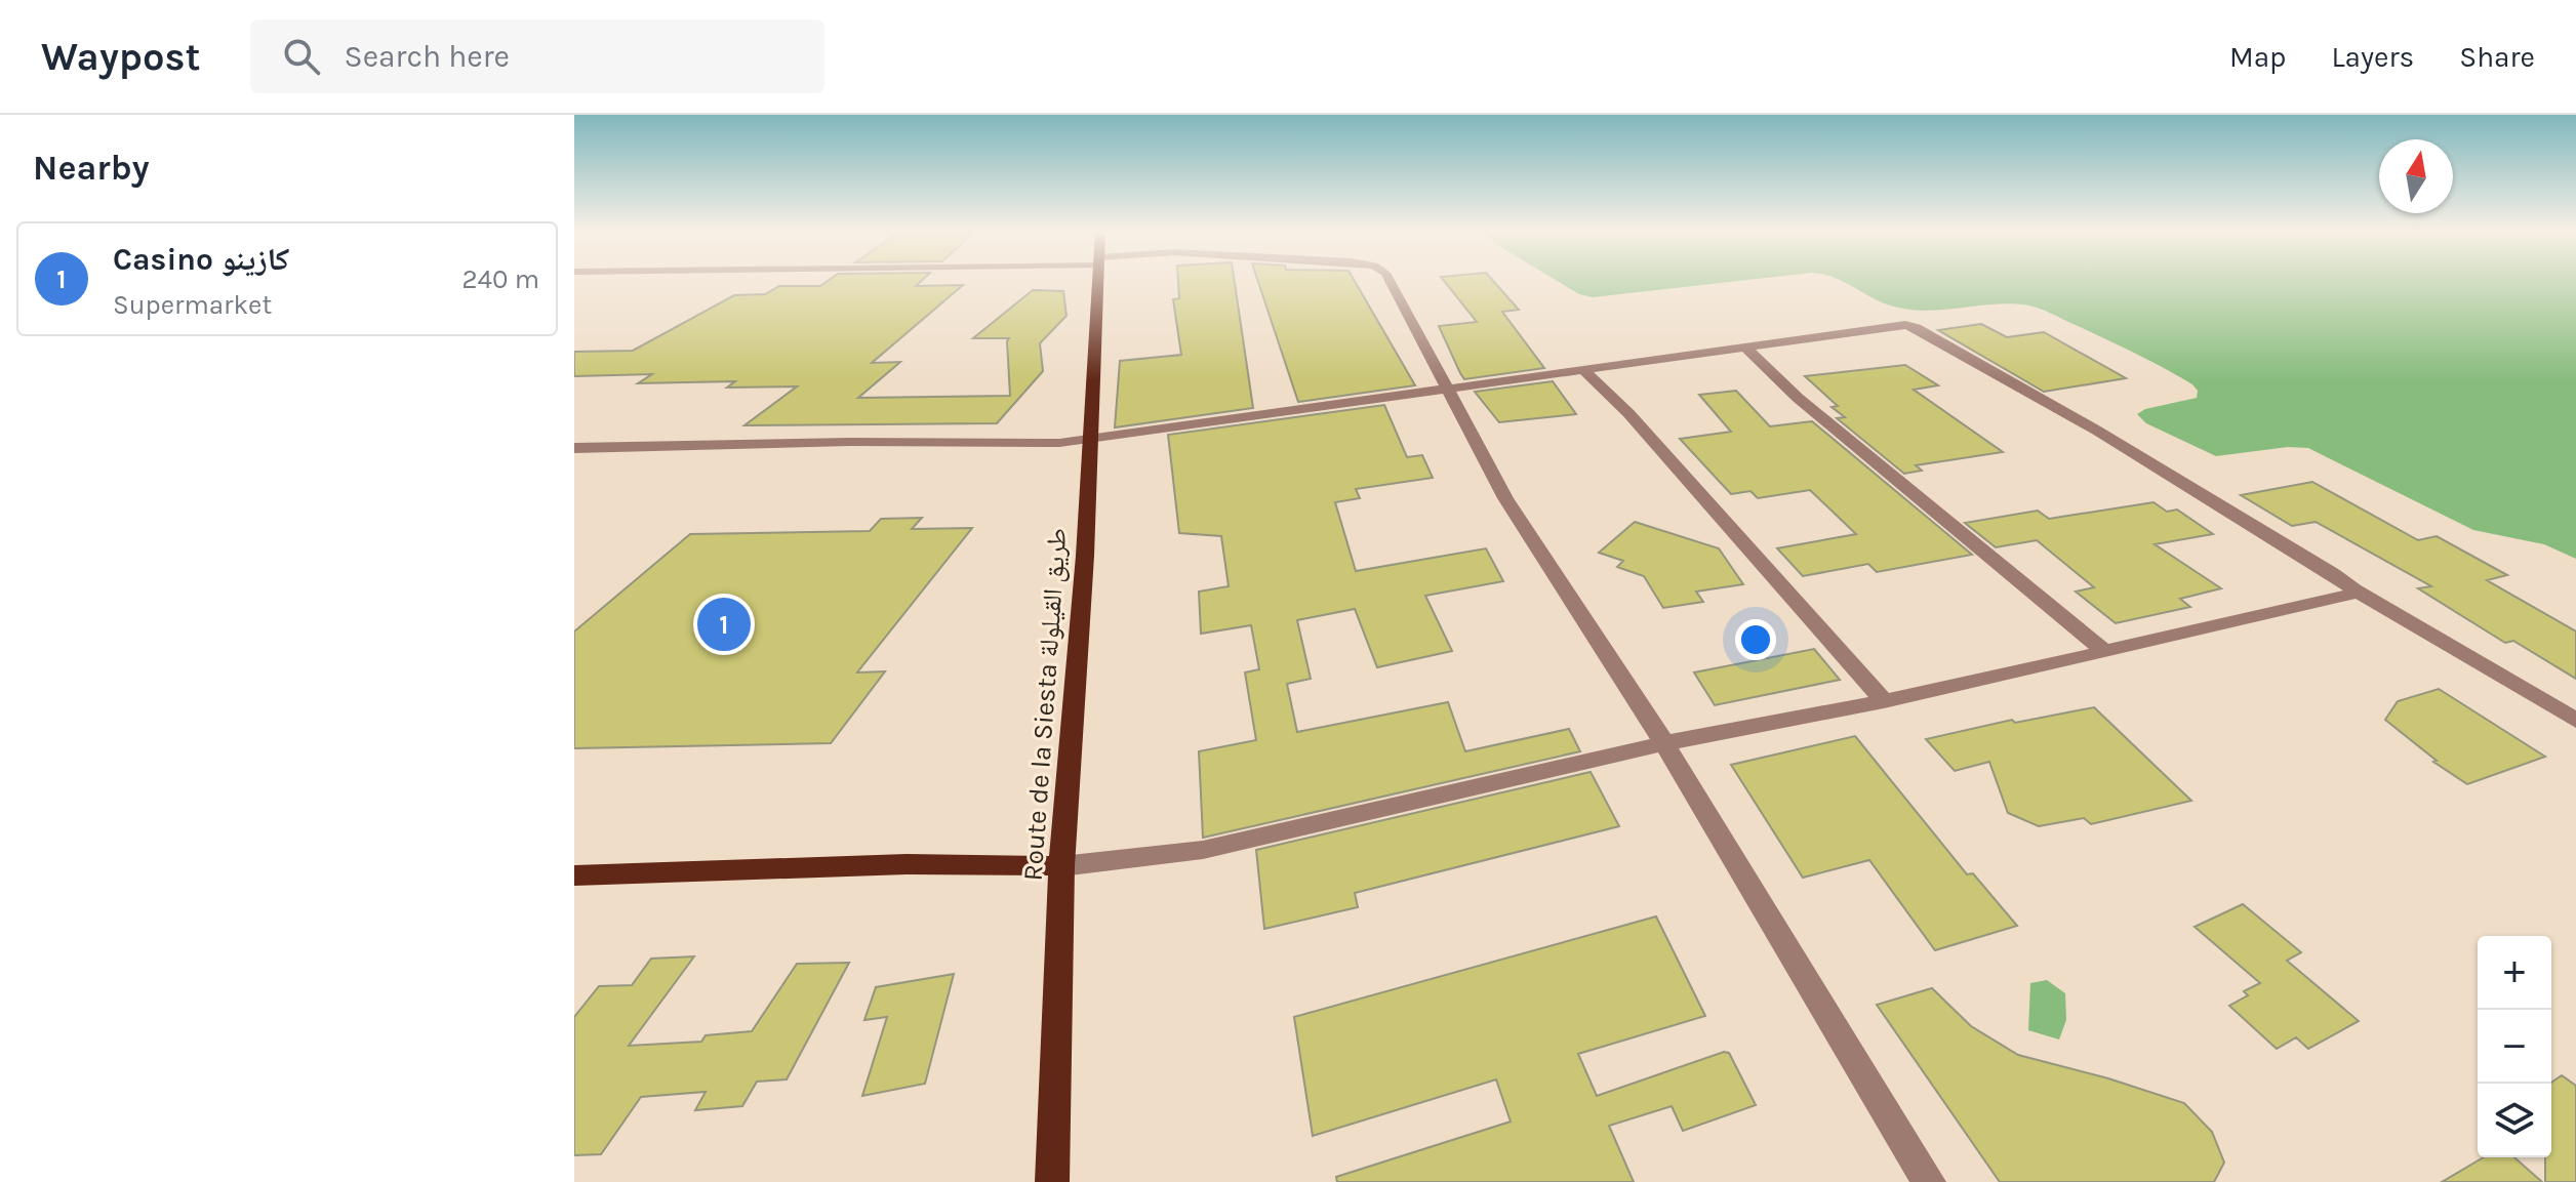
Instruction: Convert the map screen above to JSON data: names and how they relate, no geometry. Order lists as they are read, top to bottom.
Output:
{
  "streets": {
    "main road": ["Route de la Siesta طريق القيلولة"]
  },
  "north": "top",
  "page": {
    "header": "Waypost",
    "search": "Search here",
    "nav": ["Map", "Layers", "Share"],
    "heading": "Nearby",
    "list": [
      {
        "mark": "1",
        "name": "Casino كازينو",
        "note": "Supermarket",
        "value": "240 m"
      }
    ],
    "pins": "1",
    "map_buttons": ["+", "−"]
  }
}
